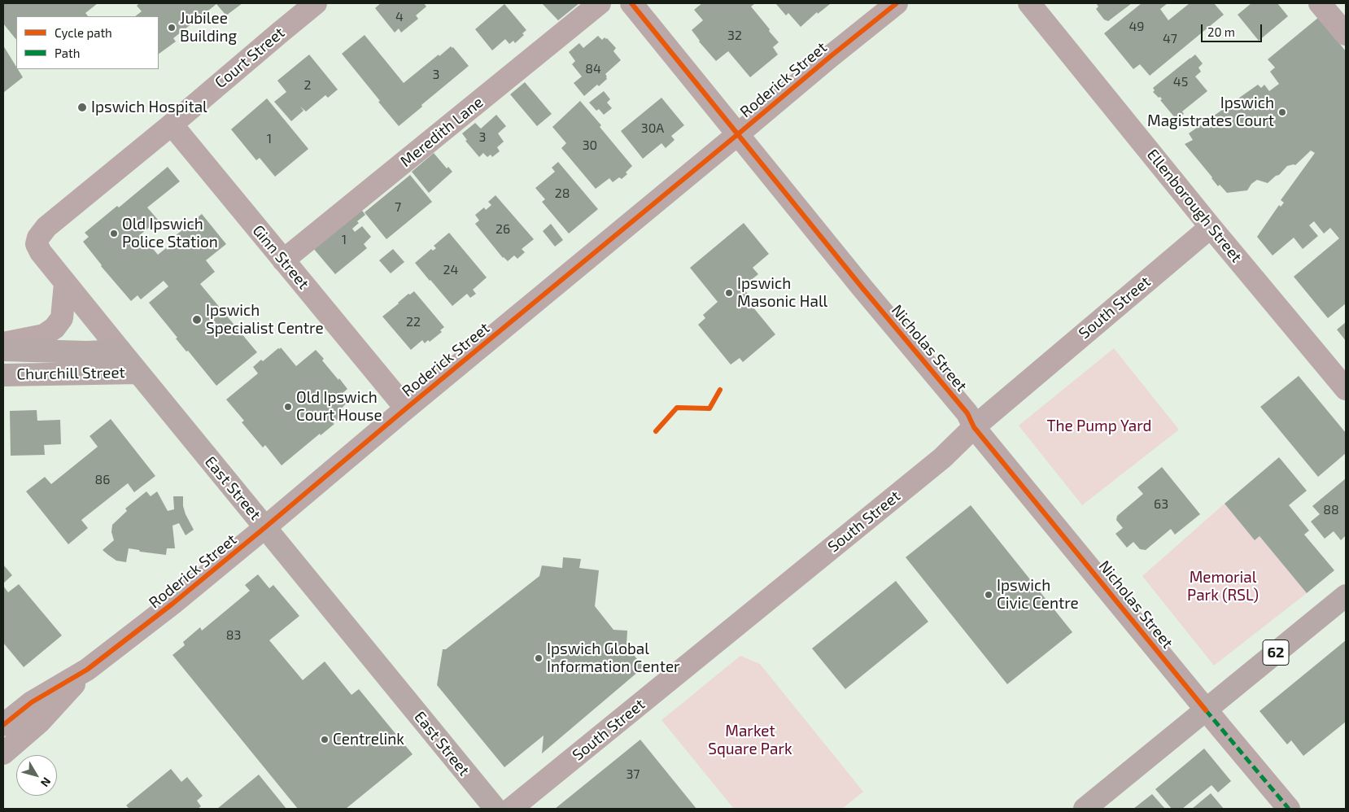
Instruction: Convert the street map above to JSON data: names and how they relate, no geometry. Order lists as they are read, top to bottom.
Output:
{
  "streets": {
    "main road": ["Churchill Street", "East Street", "62"],
    "street": [
      "Court Street",
      "Roderick Street",
      "Meredith Lane",
      "Ellenborough Street",
      "Ginn Street",
      "South Street",
      "Nicholas Street"
    ]
  },
  "crossings": [
    ["Court Street", "Ginn Street"],
    ["Court Street", "East Street"],
    ["Roderick Street", "Ginn Street"],
    ["Roderick Street", "Nicholas Street"],
    ["Roderick Street", "East Street"],
    ["Meredith Lane", "Ginn Street"],
    ["Ellenborough Street", "South Street"],
    ["South Street", "Nicholas Street"],
    ["Nicholas Street", "62"],
    ["Churchill Street", "East Street"]
  ],
  "parks": ["The Pump Yard", "Memorial Park (RSL)", "Market Square Park"],
  "places": [
    "Jubilee Building",
    "Ipswich Hospital",
    "Ipswich Magistrates Court",
    "Old Ipswich Police Station",
    "Ipswich Masonic Hall",
    "Ipswich Specialist Centre",
    "Old Ipswich Court House",
    "Ipswich Civic Centre",
    "Ipswich Global Information Center",
    "Centrelink"
  ],
  "house_numbers": [
    "4",
    "49",
    "32",
    "47",
    "84",
    "3",
    "45",
    "2",
    "30A",
    "3",
    "1",
    "30",
    "28",
    "7",
    "26",
    "1",
    "24",
    "22",
    "86",
    "63",
    "88",
    "83",
    "37"
  ],
  "legend": ["Cycle path", "Path"],
  "scale_bar": "20 m",
  "north": "bottom right"
}
